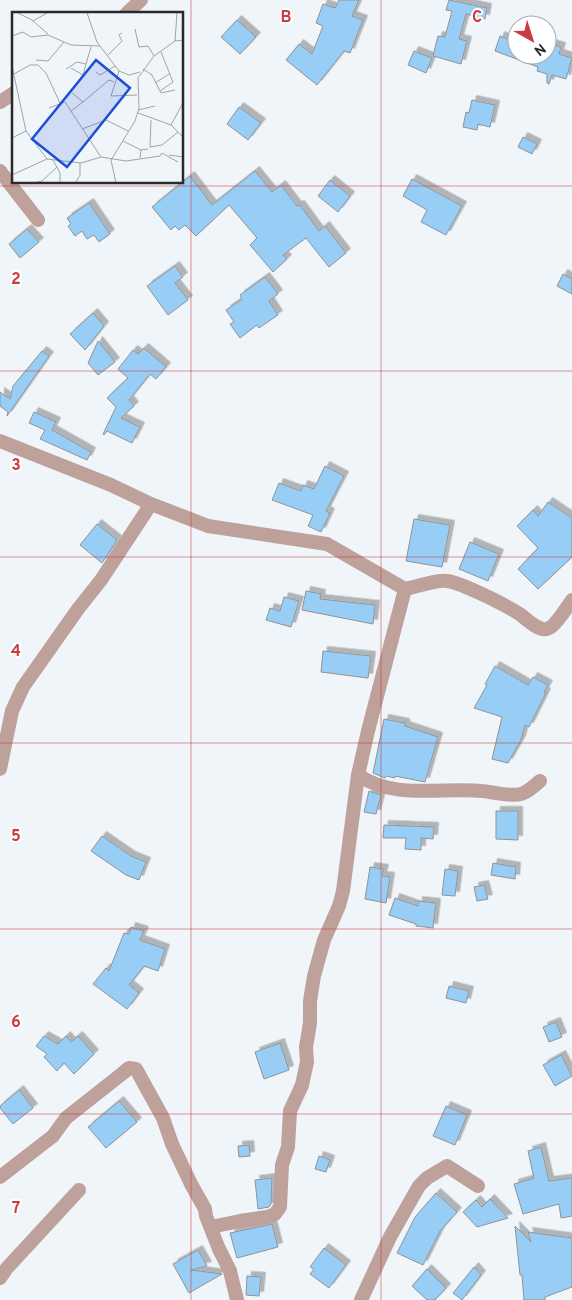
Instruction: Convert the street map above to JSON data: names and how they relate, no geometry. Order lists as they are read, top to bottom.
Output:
{
  "north": "bottom right",
  "grid": {
    "columns": ["B", "C"],
    "rows": [
      "2",
      "3",
      "4",
      "5",
      "6",
      "7"
    ]
  }
}
